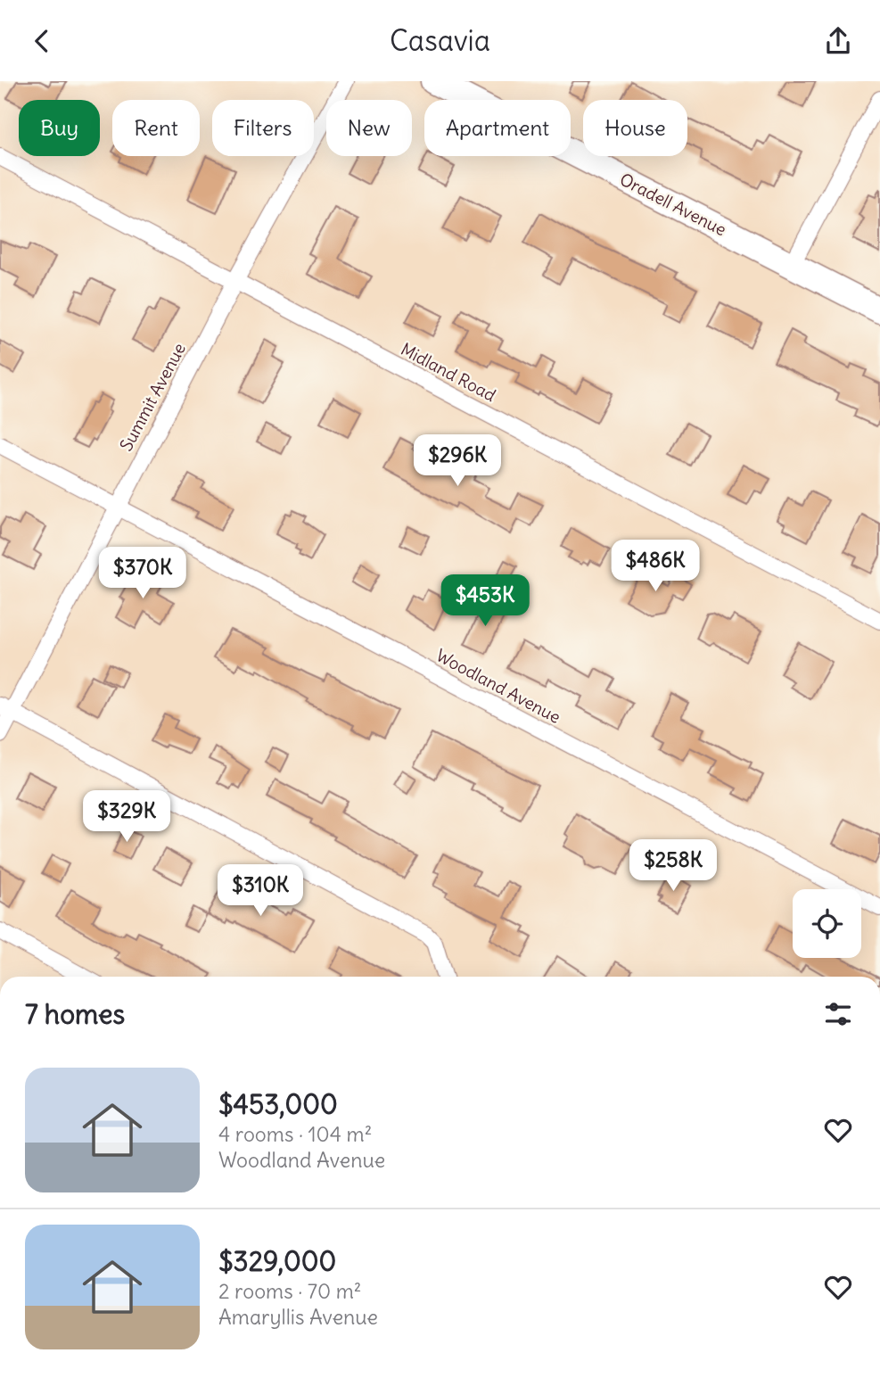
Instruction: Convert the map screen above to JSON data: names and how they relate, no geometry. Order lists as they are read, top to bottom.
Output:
{
  "streets": {
    "main road": ["Oradell Avenue"],
    "street": ["Midland Road", "Summit Avenue", "Woodland Avenue"]
  },
  "crossings": [
    ["Midland Road", "Summit Avenue"],
    ["Summit Avenue", "Woodland Avenue"]
  ],
  "page": {
    "header": "Casavia",
    "chip": [
      "Buy",
      "Rent",
      "Filters",
      "New",
      "Apartment",
      "House"
    ],
    "price": [
      "$296K",
      "$486K",
      "$370K",
      "$453K",
      "$329K",
      "$258K",
      "$310K"
    ],
    "heading": "7 homes",
    "list": [
      {
        "name": "$453,000",
        "note": "4 rooms · 104 m² · Woodland Avenue"
      },
      {
        "name": "$329,000",
        "note": "2 rooms · 70 m² · Amaryllis Avenue"
      }
    ]
  }
}
